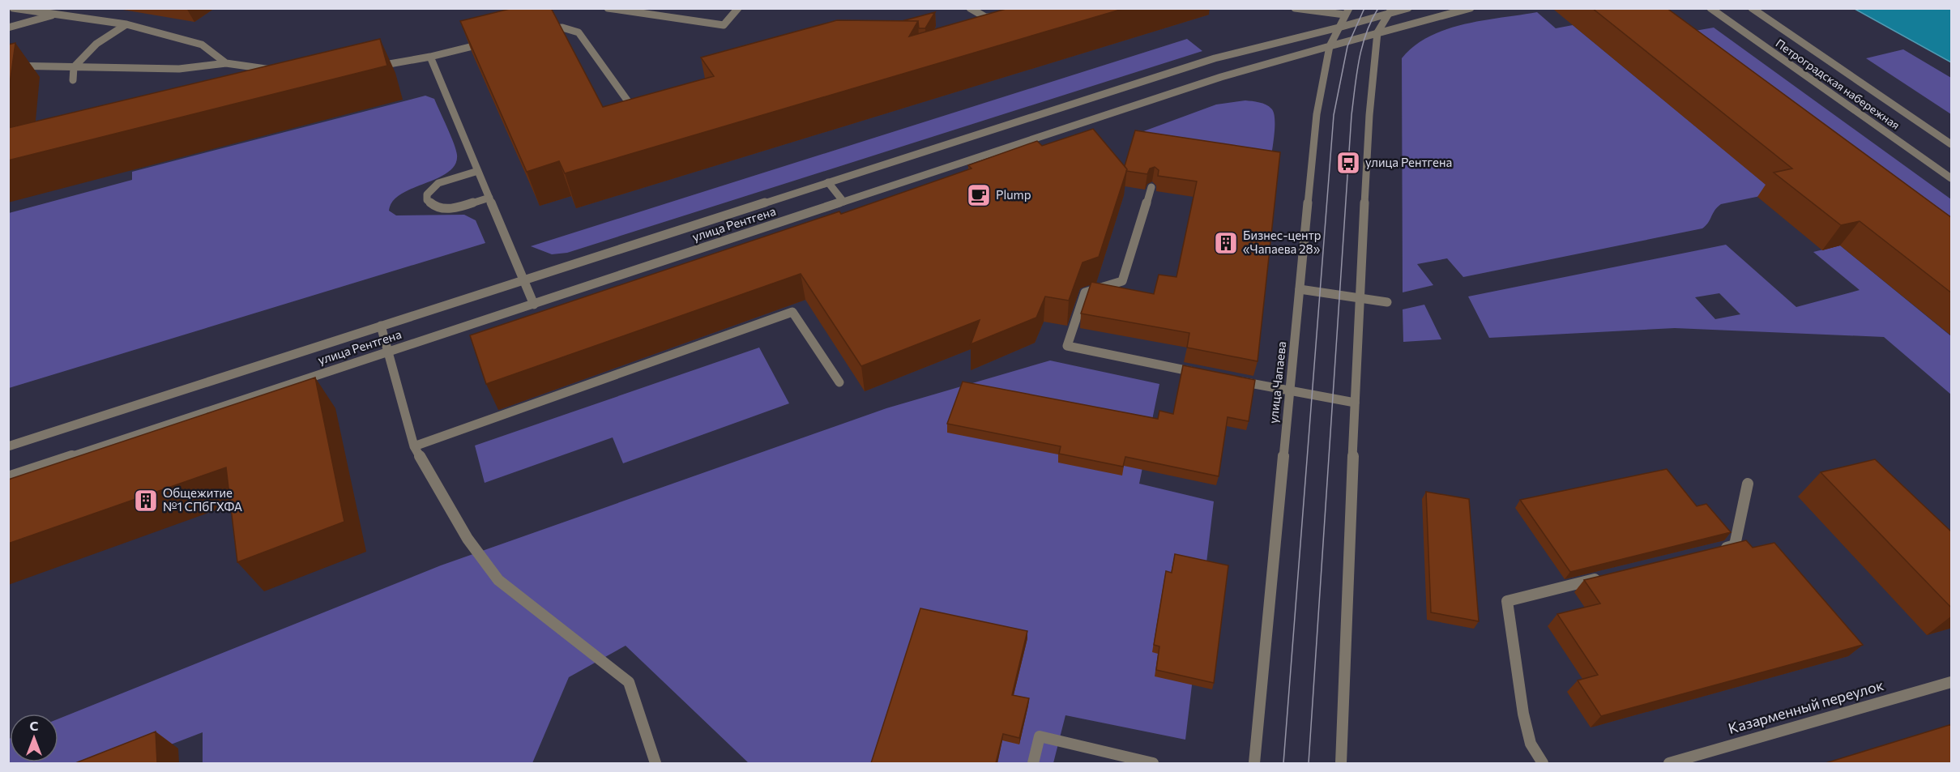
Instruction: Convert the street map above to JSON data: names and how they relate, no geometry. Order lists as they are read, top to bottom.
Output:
{
  "streets": {
    "street": [
      "Петроградская набережная",
      "улица Рентгена",
      "улица Чапаева",
      "Казарменный переулок"
    ]
  },
  "crossings": [
    ["улица Рентгена", "улица Чапаева"]
  ],
  "places": {
    "bus stop": ["улица Рентгена"],
    "cafe": ["Plump"],
    "building": ["Бизнес-центр «Чапаева 28»", "Общежитие №1 СПбГХФА"]
  },
  "north": "top"
}
